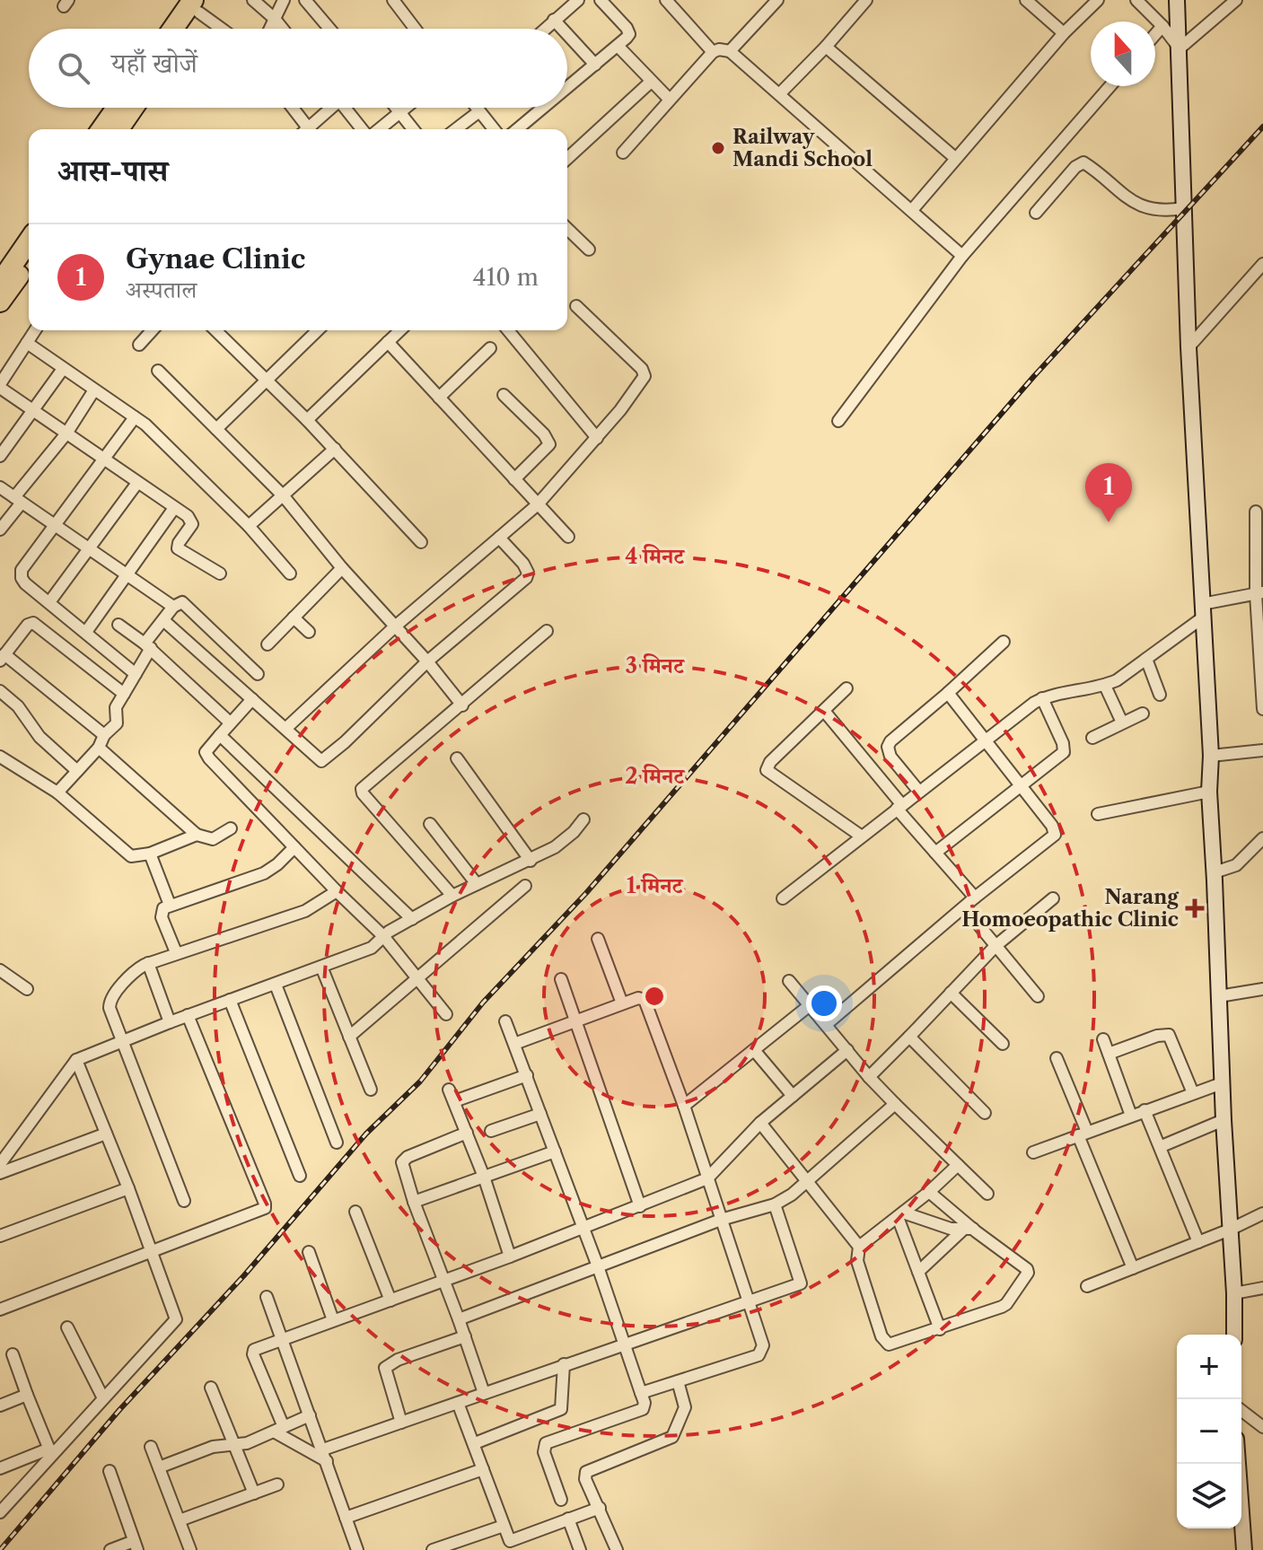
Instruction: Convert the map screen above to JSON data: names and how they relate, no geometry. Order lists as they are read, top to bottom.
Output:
{
  "places": {
    "other": ["Railway Mandi School"],
    "health": ["Narang Homoeopathic Clinic"]
  },
  "north": "top",
  "page": {
    "search": "यहाँ खोजें",
    "heading": "आस-पास",
    "list": [
      {
        "mark": "1",
        "name": "Gynae Clinic",
        "note": "अस्पताल",
        "value": "410 m"
      }
    ],
    "pins": "1",
    "map_buttons": ["+", "−"]
  },
  "rings": [
    "4 मिनट",
    "3 मिनट",
    "2 मिनट",
    "1 मिनट"
  ]
}
